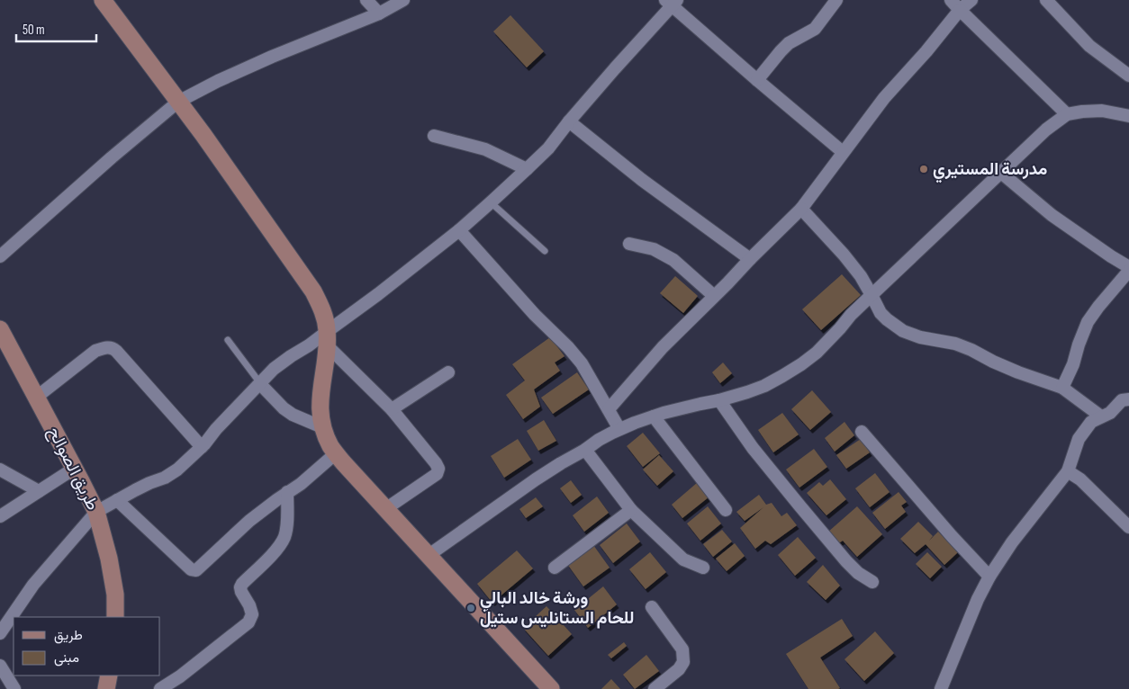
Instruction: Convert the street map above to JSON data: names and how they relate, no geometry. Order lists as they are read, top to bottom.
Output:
{
  "streets": {
    "street": ["طريق الصوالح"]
  },
  "places": ["مدرسة المستيري", "ورشة خالد البالي للحام الستانليس ستيل"],
  "legend": ["طريق", "مبنى"],
  "scale_bar": "50 m"
}
